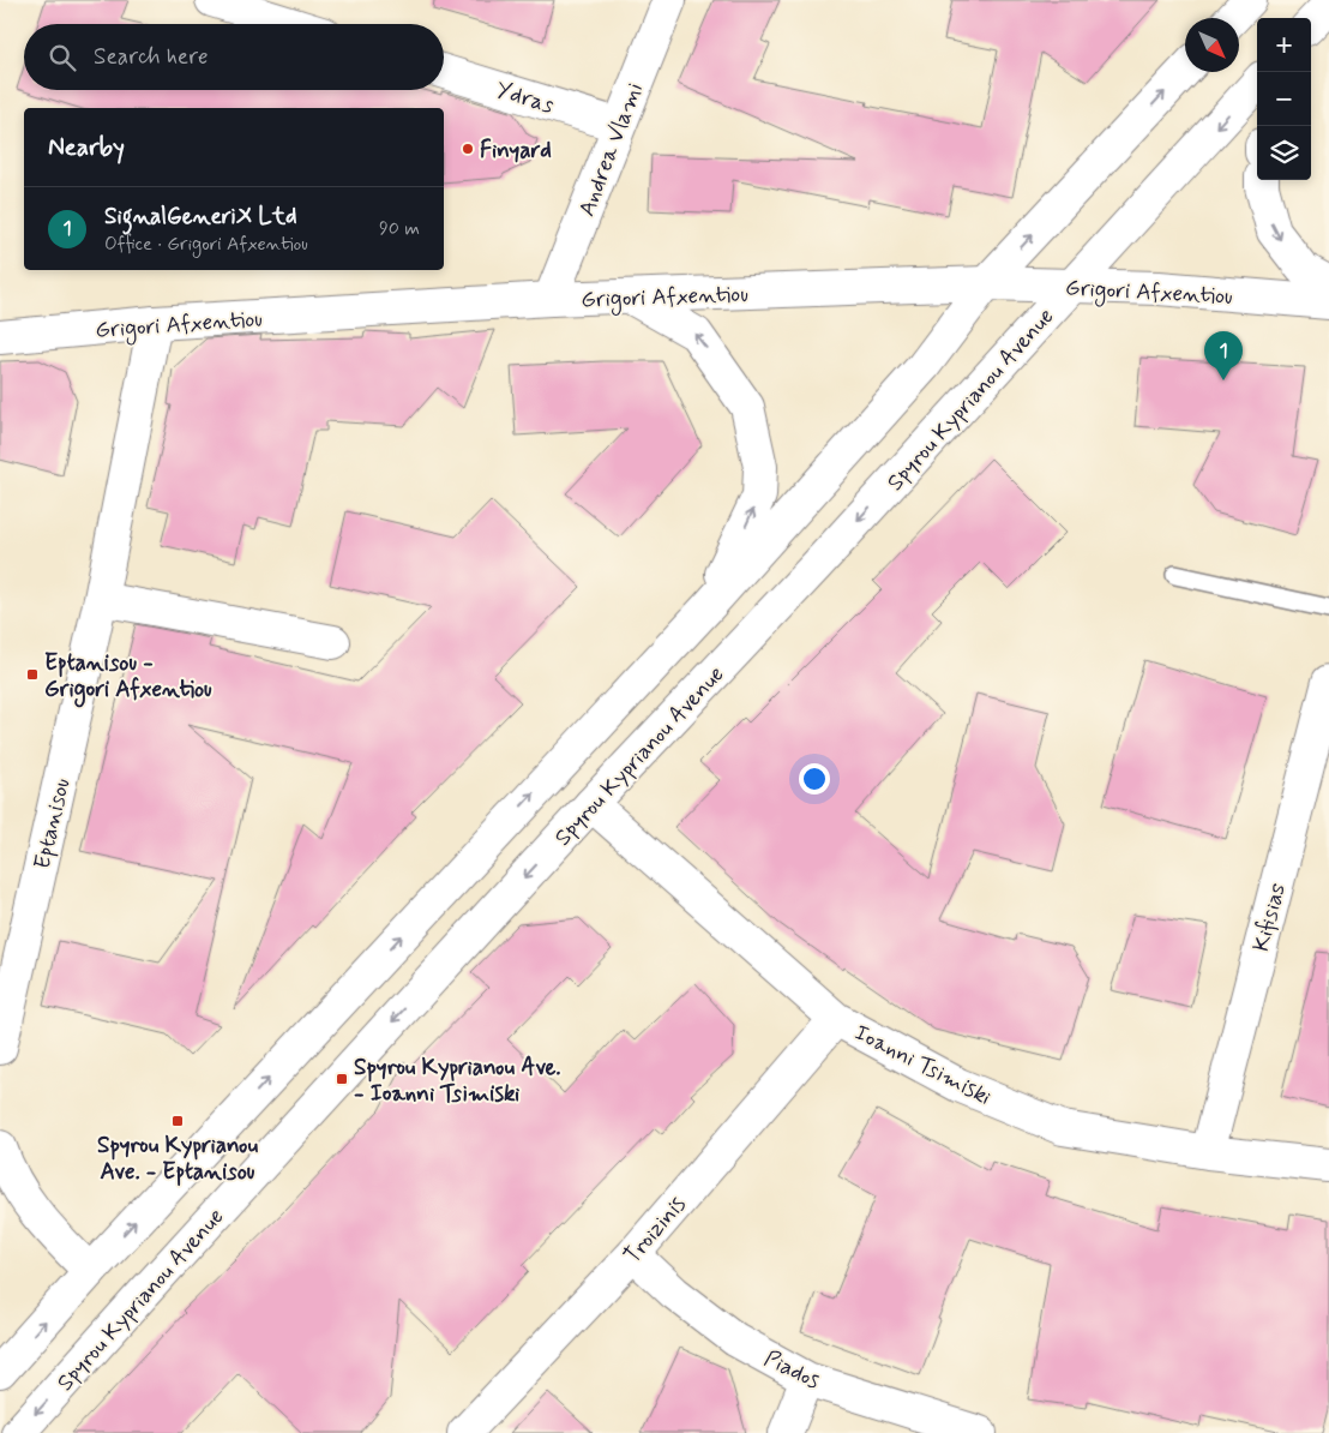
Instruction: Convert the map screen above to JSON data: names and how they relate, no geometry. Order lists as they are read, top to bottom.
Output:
{
  "streets": {
    "street": [
      "Ydras",
      "Andrea Vlami",
      "Grigori Afxentiou",
      "Spyrou Kyprianou Avenue",
      "Eptanisou",
      "Kifisias",
      "Ioanni Tsimiski",
      "Troizinis",
      "Piados"
    ]
  },
  "crossings": [
    ["Ydras", "Andrea Vlami"],
    ["Andrea Vlami", "Grigori Afxentiou"],
    ["Grigori Afxentiou", "Spyrou Kyprianou Avenue"],
    ["Grigori Afxentiou", "Eptanisou"],
    ["Spyrou Kyprianou Avenue", "Ioanni Tsimiski"],
    ["Kifisias", "Ioanni Tsimiski"],
    ["Ioanni Tsimiski", "Troizinis"],
    ["Troizinis", "Piados"]
  ],
  "places": {
    "other": ["Finyard"],
    "transit": ["Eptanisou - Grigori Afxentiou", "Spyrou Kyprianou Ave. - Ioanni Tsimiski", "Spyrou Kyprianou Ave. - Eptanisou"]
  },
  "north": "bottom right",
  "page": {
    "map_buttons": ["+", "−"],
    "search": "Search here",
    "heading": "Nearby",
    "list": [
      {
        "mark": "1",
        "name": "SignalGeneriX Ltd",
        "note": "Office · Grigori Afxentiou",
        "value": "90 m"
      }
    ],
    "pins": "1"
  }
}
